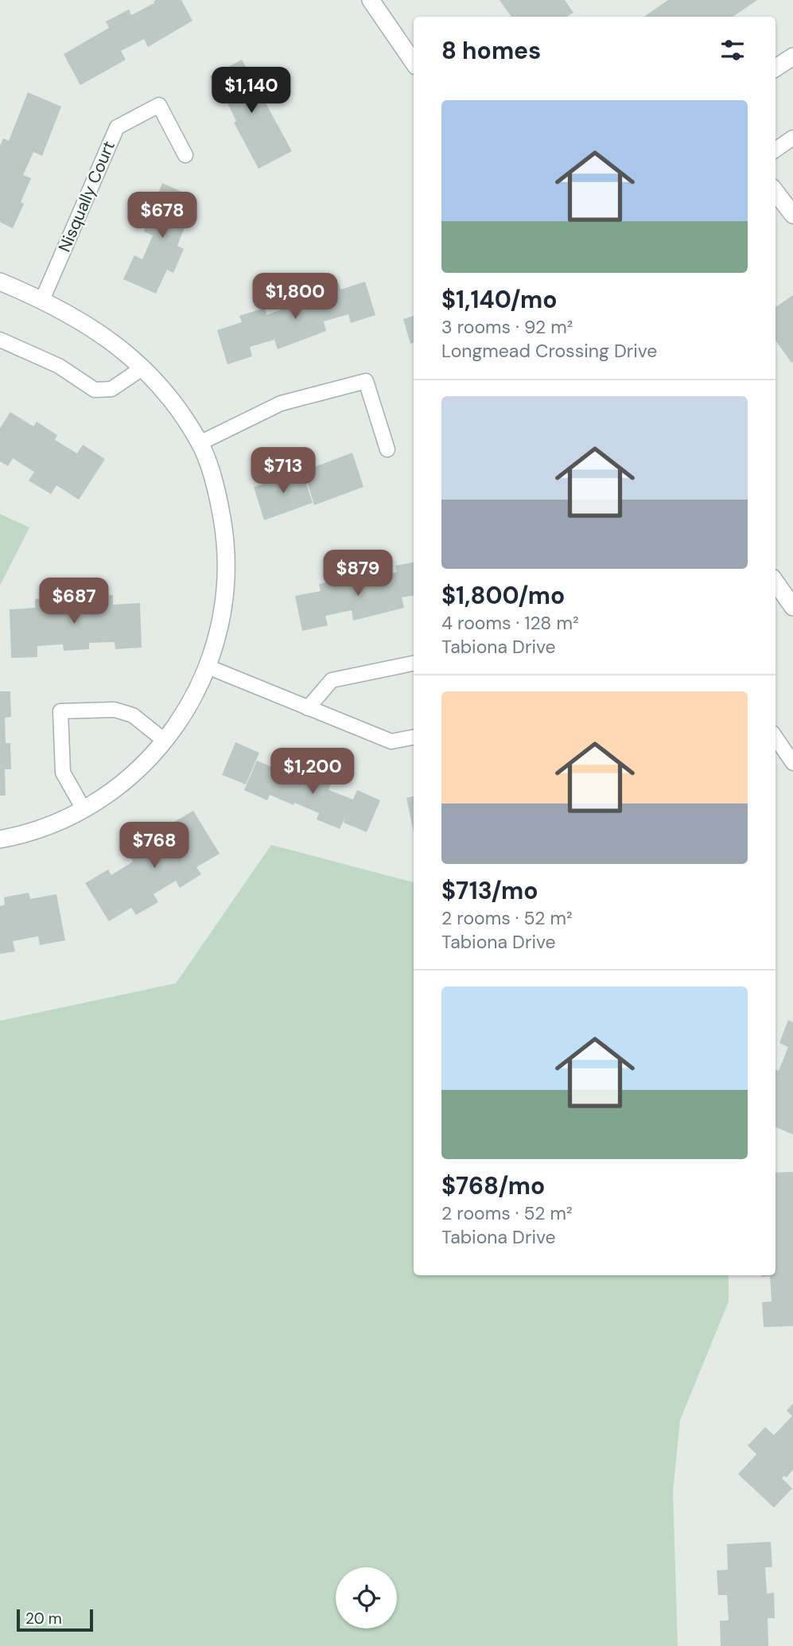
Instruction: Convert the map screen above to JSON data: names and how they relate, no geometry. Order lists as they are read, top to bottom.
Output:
{
  "streets": {
    "lane": ["Nisqually Court"]
  },
  "scale_bar": "20 m",
  "page": {
    "heading": "8 homes",
    "price": [
      "$1,140",
      "$678",
      "$1,800",
      "$713",
      "$879",
      "$687",
      "$1,200",
      "$768"
    ],
    "list": [
      {
        "name": "$1,140/mo",
        "note": "3 rooms · 92 m² · Longmead Crossing Drive"
      },
      {
        "name": "$1,800/mo",
        "note": "4 rooms · 128 m² · Tabiona Drive"
      },
      {
        "name": "$713/mo",
        "note": "2 rooms · 52 m² · Tabiona Drive"
      },
      {
        "name": "$768/mo",
        "note": "2 rooms · 52 m² · Tabiona Drive"
      }
    ],
    "scale": "20 m"
  }
}
